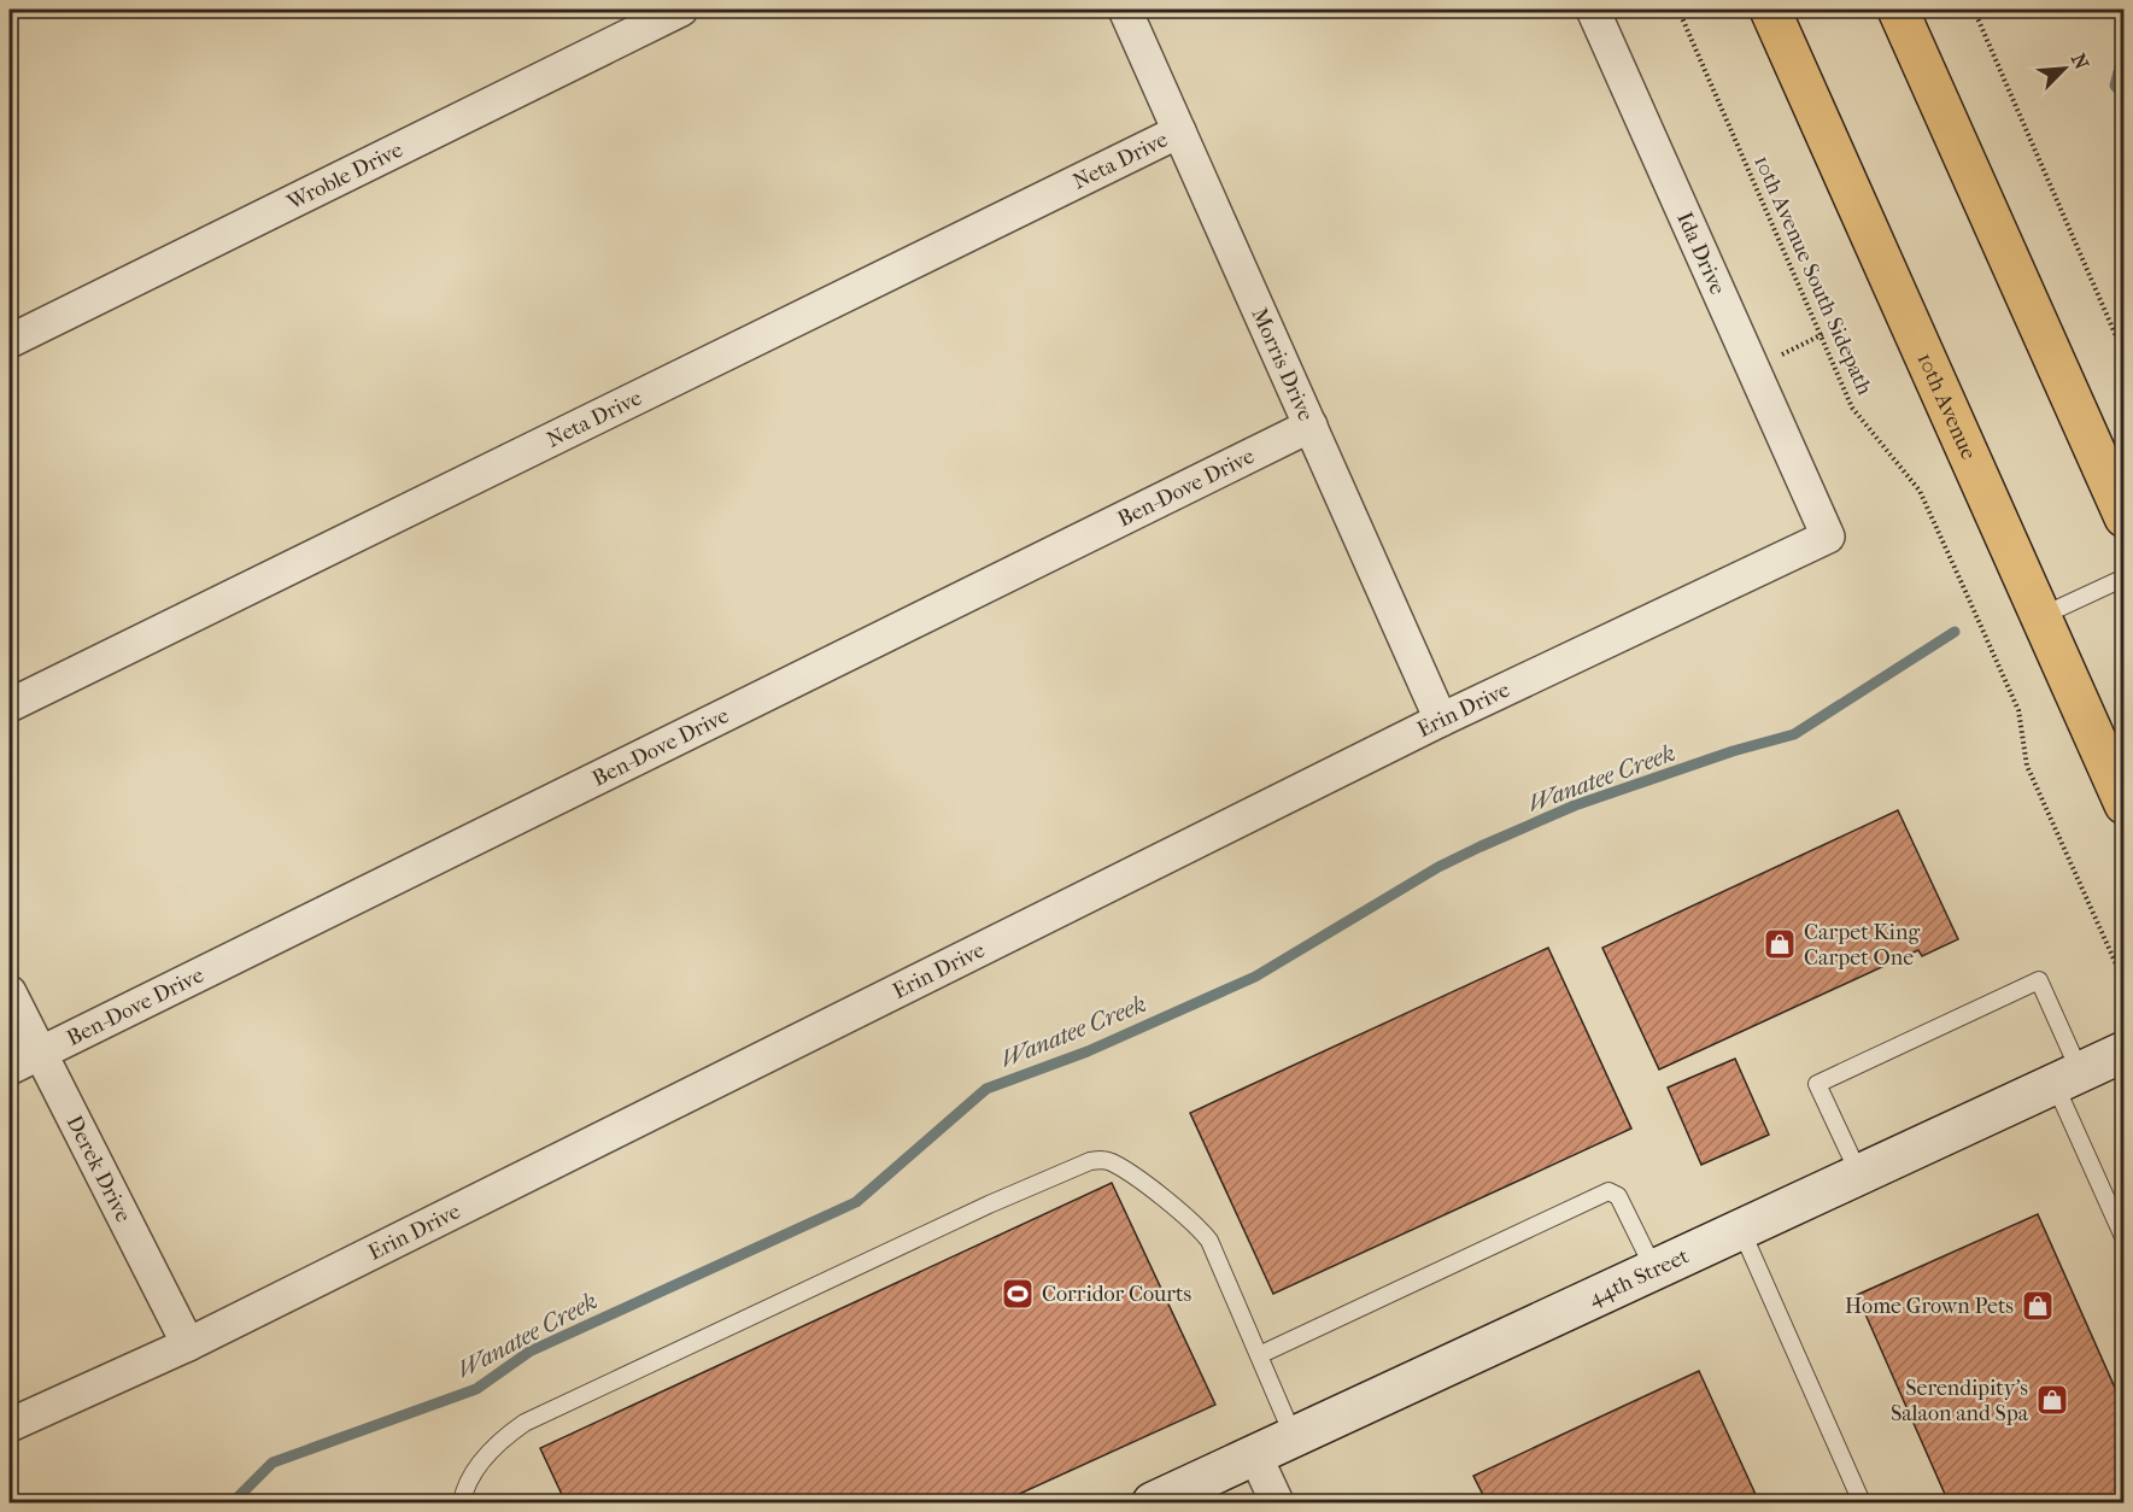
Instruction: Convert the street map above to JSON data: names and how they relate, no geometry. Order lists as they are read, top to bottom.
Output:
{
  "streets": {
    "main road": ["10th Avenue"],
    "street": [
      "Neta Drive",
      "Wroble Drive",
      "Ida Drive",
      "Morris Drive",
      "Ben-Dove Drive",
      "Erin Drive",
      "Derek Drive",
      "44th Street"
    ],
    "path": ["10th Avenue South Sidepath"]
  },
  "crossings": [
    ["Neta Drive", "Morris Drive"],
    ["Ida Drive", "Erin Drive"],
    ["Morris Drive", "Ben-Dove Drive"],
    ["Morris Drive", "Erin Drive"],
    ["Ben-Dove Drive", "Derek Drive"],
    ["Erin Drive", "Derek Drive"]
  ],
  "water": ["Wanatee Creek"],
  "places": {
    "shop": ["Carpet King Carpet One", "Home Grown Pets", "Serendipity's Salaon and Spa"],
    "sports": ["Corridor Courts"]
  },
  "north": "top right"
}
